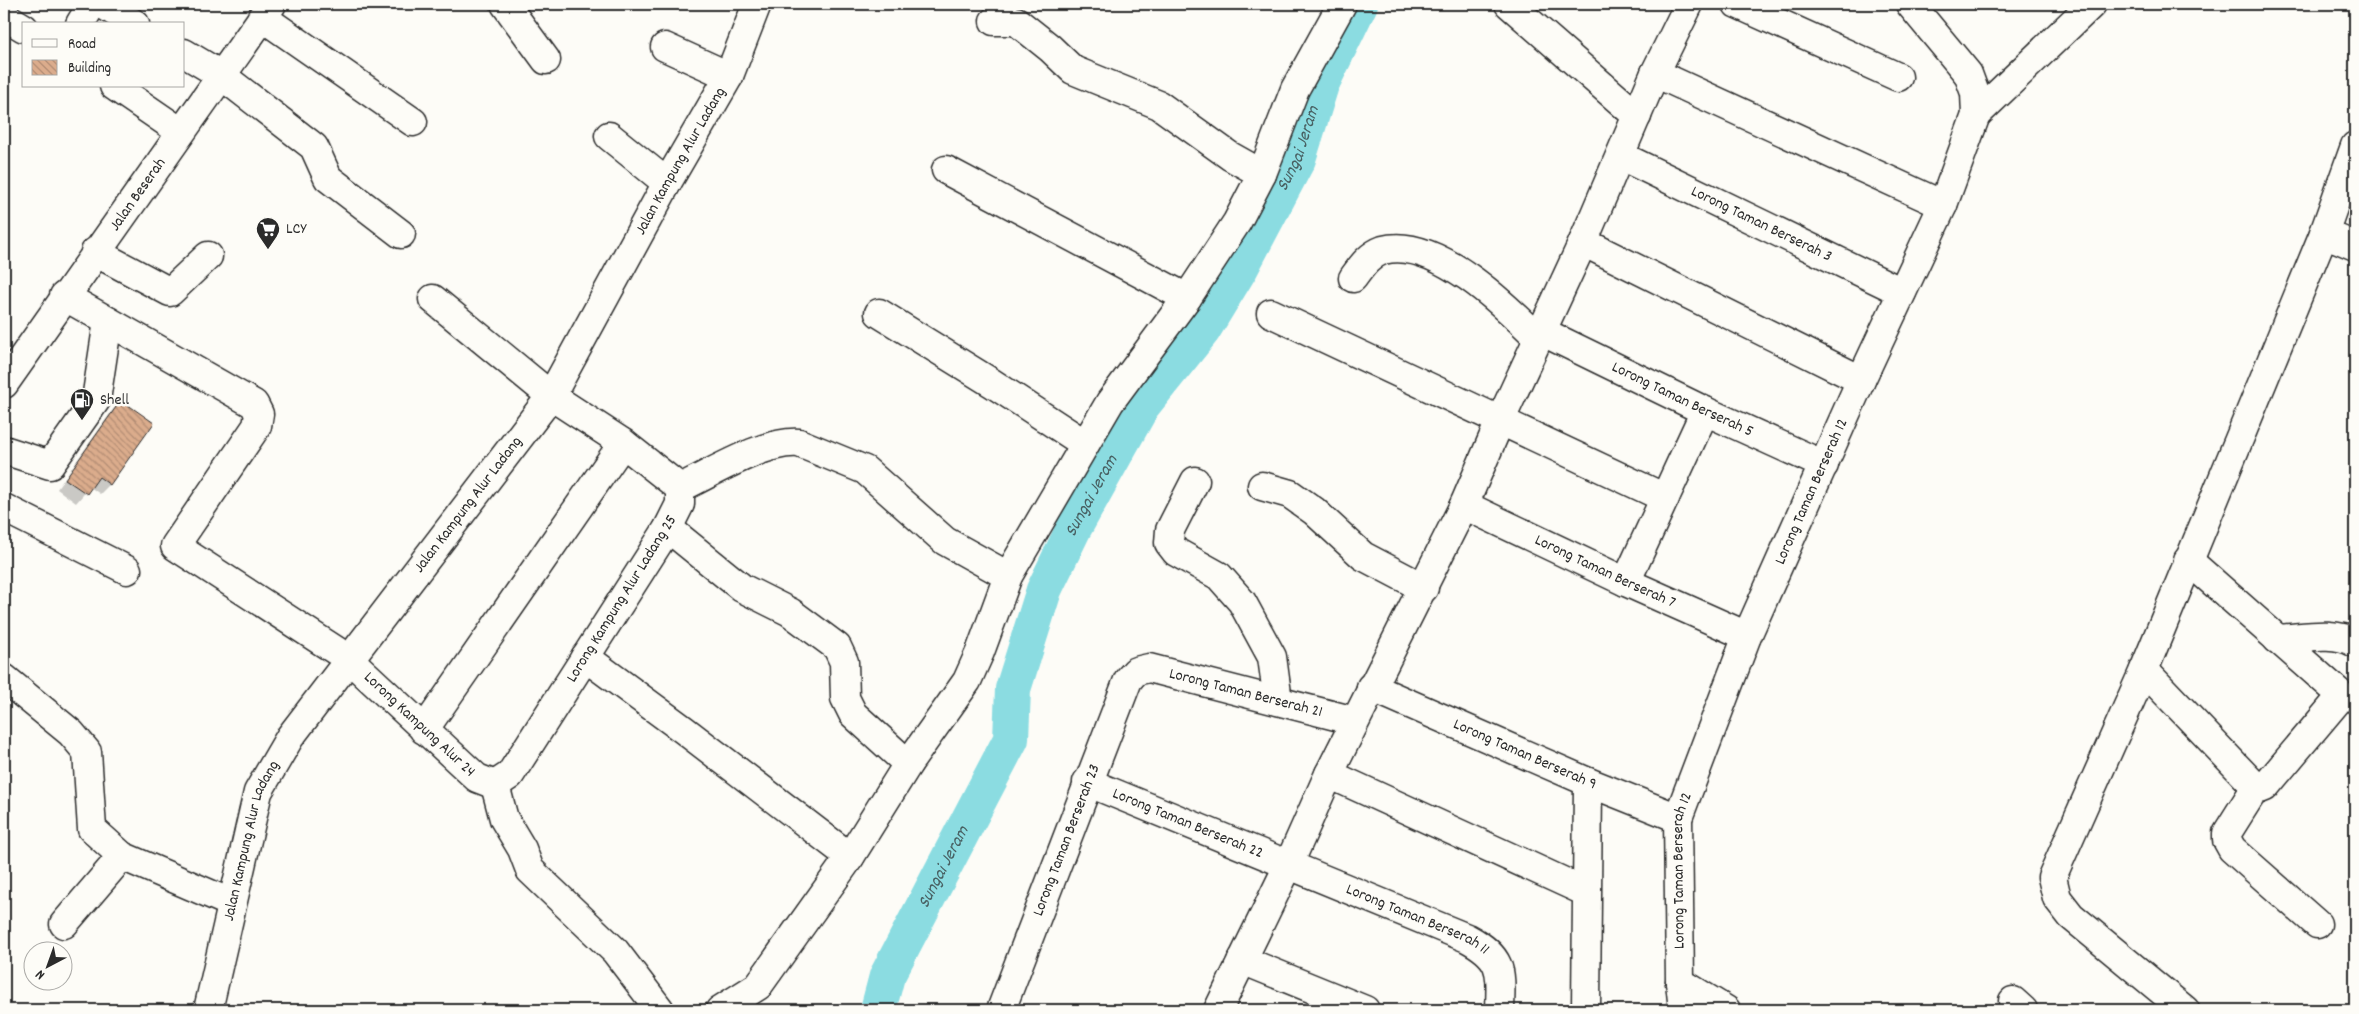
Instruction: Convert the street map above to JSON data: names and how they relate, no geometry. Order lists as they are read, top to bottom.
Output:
{
  "streets": {
    "main road": [
      "Jalan Kampung Alur Ladang",
      "Jalan Beserah",
      "Lorong Taman Berserah 3",
      "Lorong Taman Berserah 5",
      "Lorong Taman Berserah 12",
      "Lorong Taman Berserah 7",
      "Lorong Kampung Alur Ladang 25",
      "Lorong Taman Berserah 21",
      "Lorong Kampung Alur 24",
      "Lorong Taman Berserah 9",
      "Lorong Taman Berserah 22",
      "Lorong Taman Berserah 23",
      "Lorong Taman Berserah 11"
    ]
  },
  "crossings": [
    ["Jalan Kampung Alur Ladang", "Lorong Kampung Alur 24"],
    ["Lorong Taman Berserah 3", "Lorong Taman Berserah 12"],
    ["Lorong Taman Berserah 5", "Lorong Taman Berserah 12"],
    ["Lorong Taman Berserah 12", "Lorong Taman Berserah 7"],
    ["Lorong Taman Berserah 12", "Lorong Taman Berserah 9"],
    ["Lorong Kampung Alur Ladang 25", "Lorong Kampung Alur 24"],
    ["Lorong Taman Berserah 21", "Lorong Taman Berserah 23"],
    ["Lorong Taman Berserah 22", "Lorong Taman Berserah 23"],
    ["Lorong Taman Berserah 22", "Lorong Taman Berserah 11"]
  ],
  "water": ["Sungai Jeram"],
  "places": {
    "supermarket": ["LCY"],
    "fuel station": ["Shell"]
  },
  "legend": ["Road", "Building"],
  "north": "bottom left"
}
